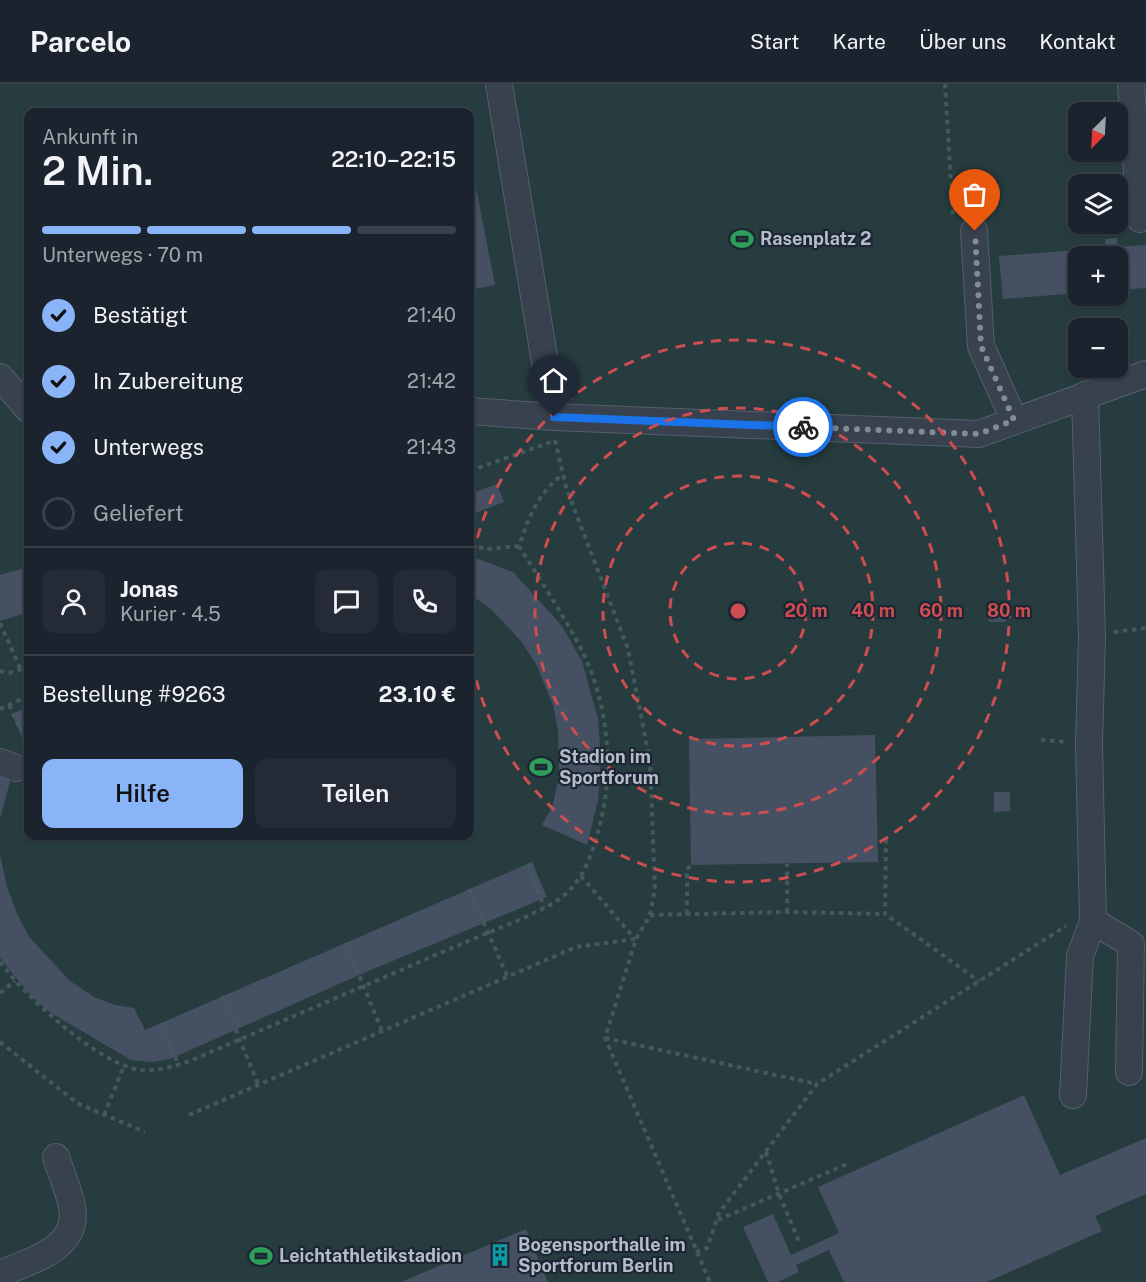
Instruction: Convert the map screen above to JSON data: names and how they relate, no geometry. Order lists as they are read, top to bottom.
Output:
{
  "places": {
    "sports": ["Rasenplatz 2", "Stadion im Sportforum", "Leichtathletikstadion"],
    "building": ["Bogensporthalle im Sportforum Berlin"]
  },
  "north": "bottom left",
  "page": {
    "header": "Parcelo",
    "nav": [
      "Start",
      "Karte",
      "Über uns",
      "Kontakt"
    ],
    "map_buttons": ["+", "−"],
    "heading": ["2 Min.", "Ankunft in", "22:10–22:15"],
    "panel": [
      "Jonas",
      "Kurier · 4.5",
      "Bestellung #9263",
      "23.10 €"
    ],
    "bar": "Unterwegs · 70 m",
    "list": [
      ["Bestätigt", "21:40"],
      ["In Zubereitung", "21:42"],
      ["Unterwegs", "21:43"],
      "Geliefert"
    ],
    "buttons": ["Hilfe", "Teilen"]
  },
  "rings": [
    "20 m",
    "40 m",
    "60 m",
    "80 m"
  ]
}
